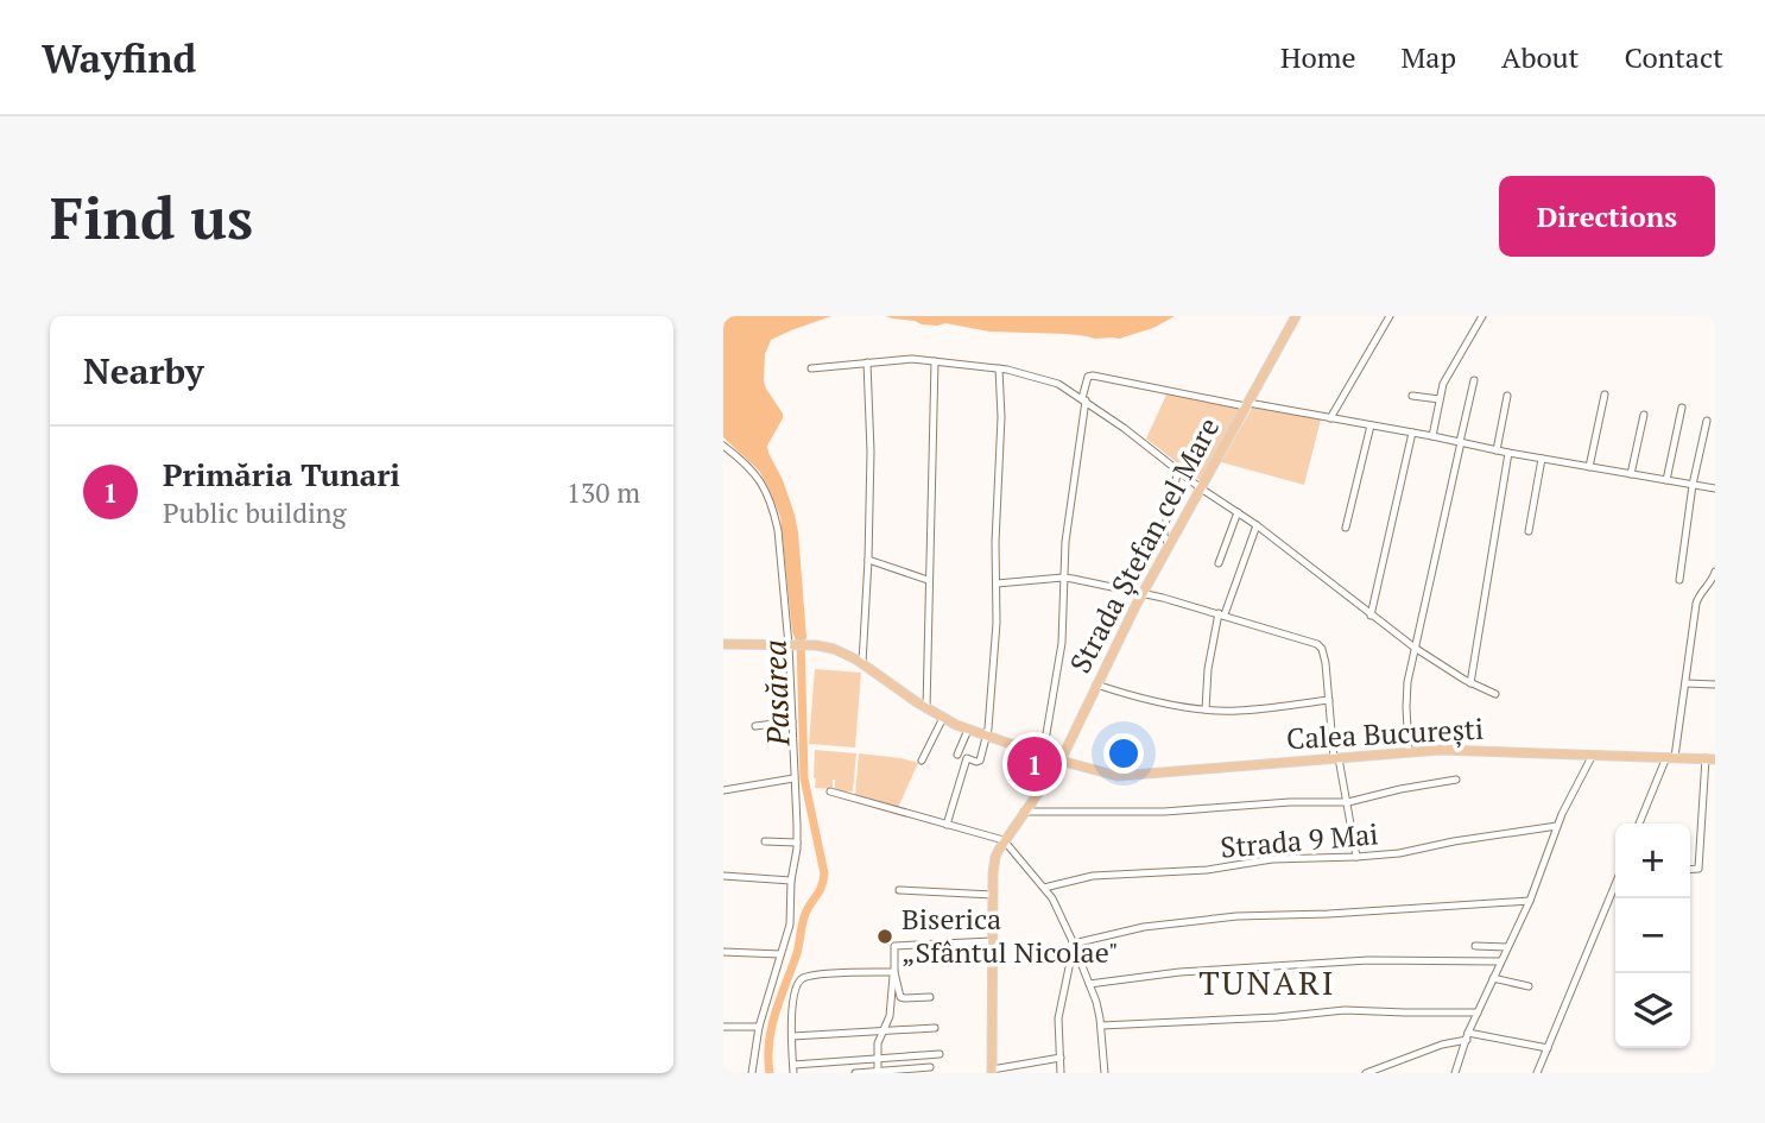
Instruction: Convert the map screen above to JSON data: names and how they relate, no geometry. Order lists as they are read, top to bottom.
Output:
{
  "streets": {
    "main road": ["Strada Ștefan cel Mare", "Calea București"],
    "street": ["Strada 9 Mai"]
  },
  "crossings": [
    ["Strada Ștefan cel Mare", "Calea București"]
  ],
  "districts": ["TUNARI"],
  "water": ["Pasărea"],
  "places": ["Biserica „Sfântul Nicolae\""],
  "page": {
    "header": "Wayfind",
    "nav": [
      "Home",
      "Map",
      "About",
      "Contact"
    ],
    "buttons": "Directions",
    "title": "Find us",
    "heading": "Nearby",
    "list": [
      {
        "mark": "1",
        "name": "Primăria Tunari",
        "note": "Public building",
        "value": "130 m"
      }
    ],
    "pins": "1",
    "map_buttons": ["+", "−"]
  }
}
